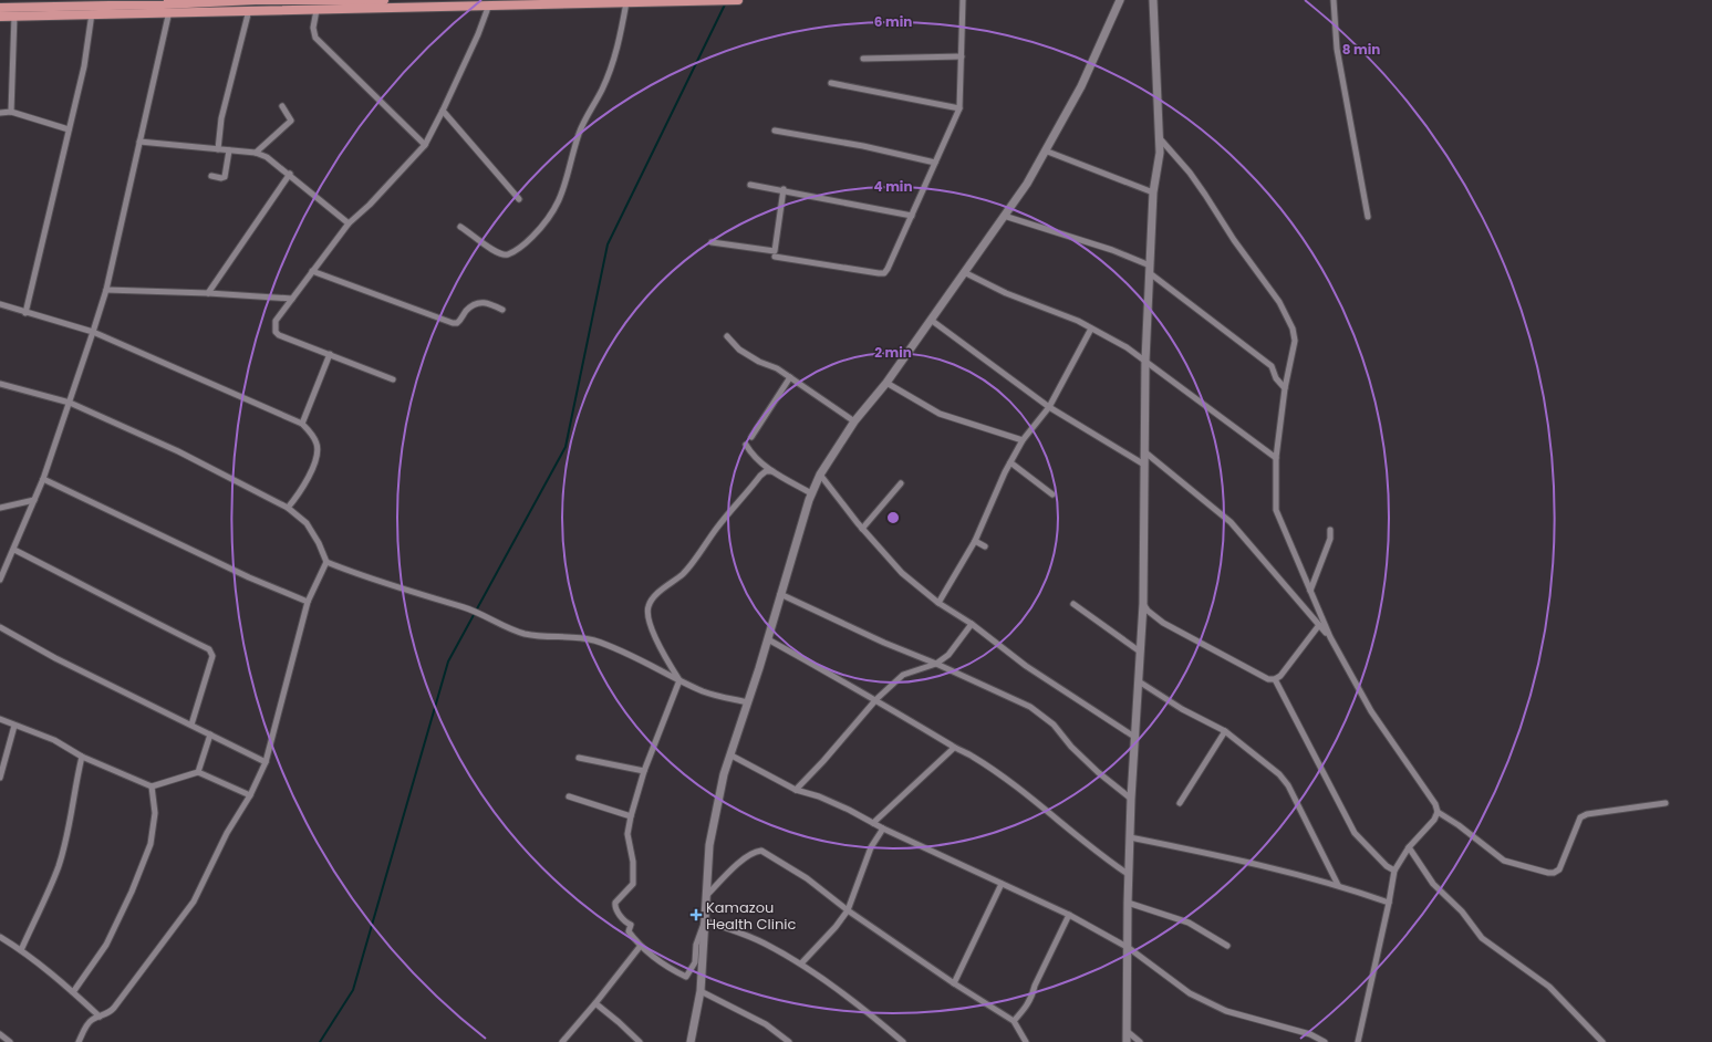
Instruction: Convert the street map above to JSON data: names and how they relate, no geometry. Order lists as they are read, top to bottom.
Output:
{
  "places": {
    "health": ["Kamazou Health Clinic"]
  },
  "rings": [
    "6 min",
    "8 min",
    "4 min",
    "2 min"
  ]
}
